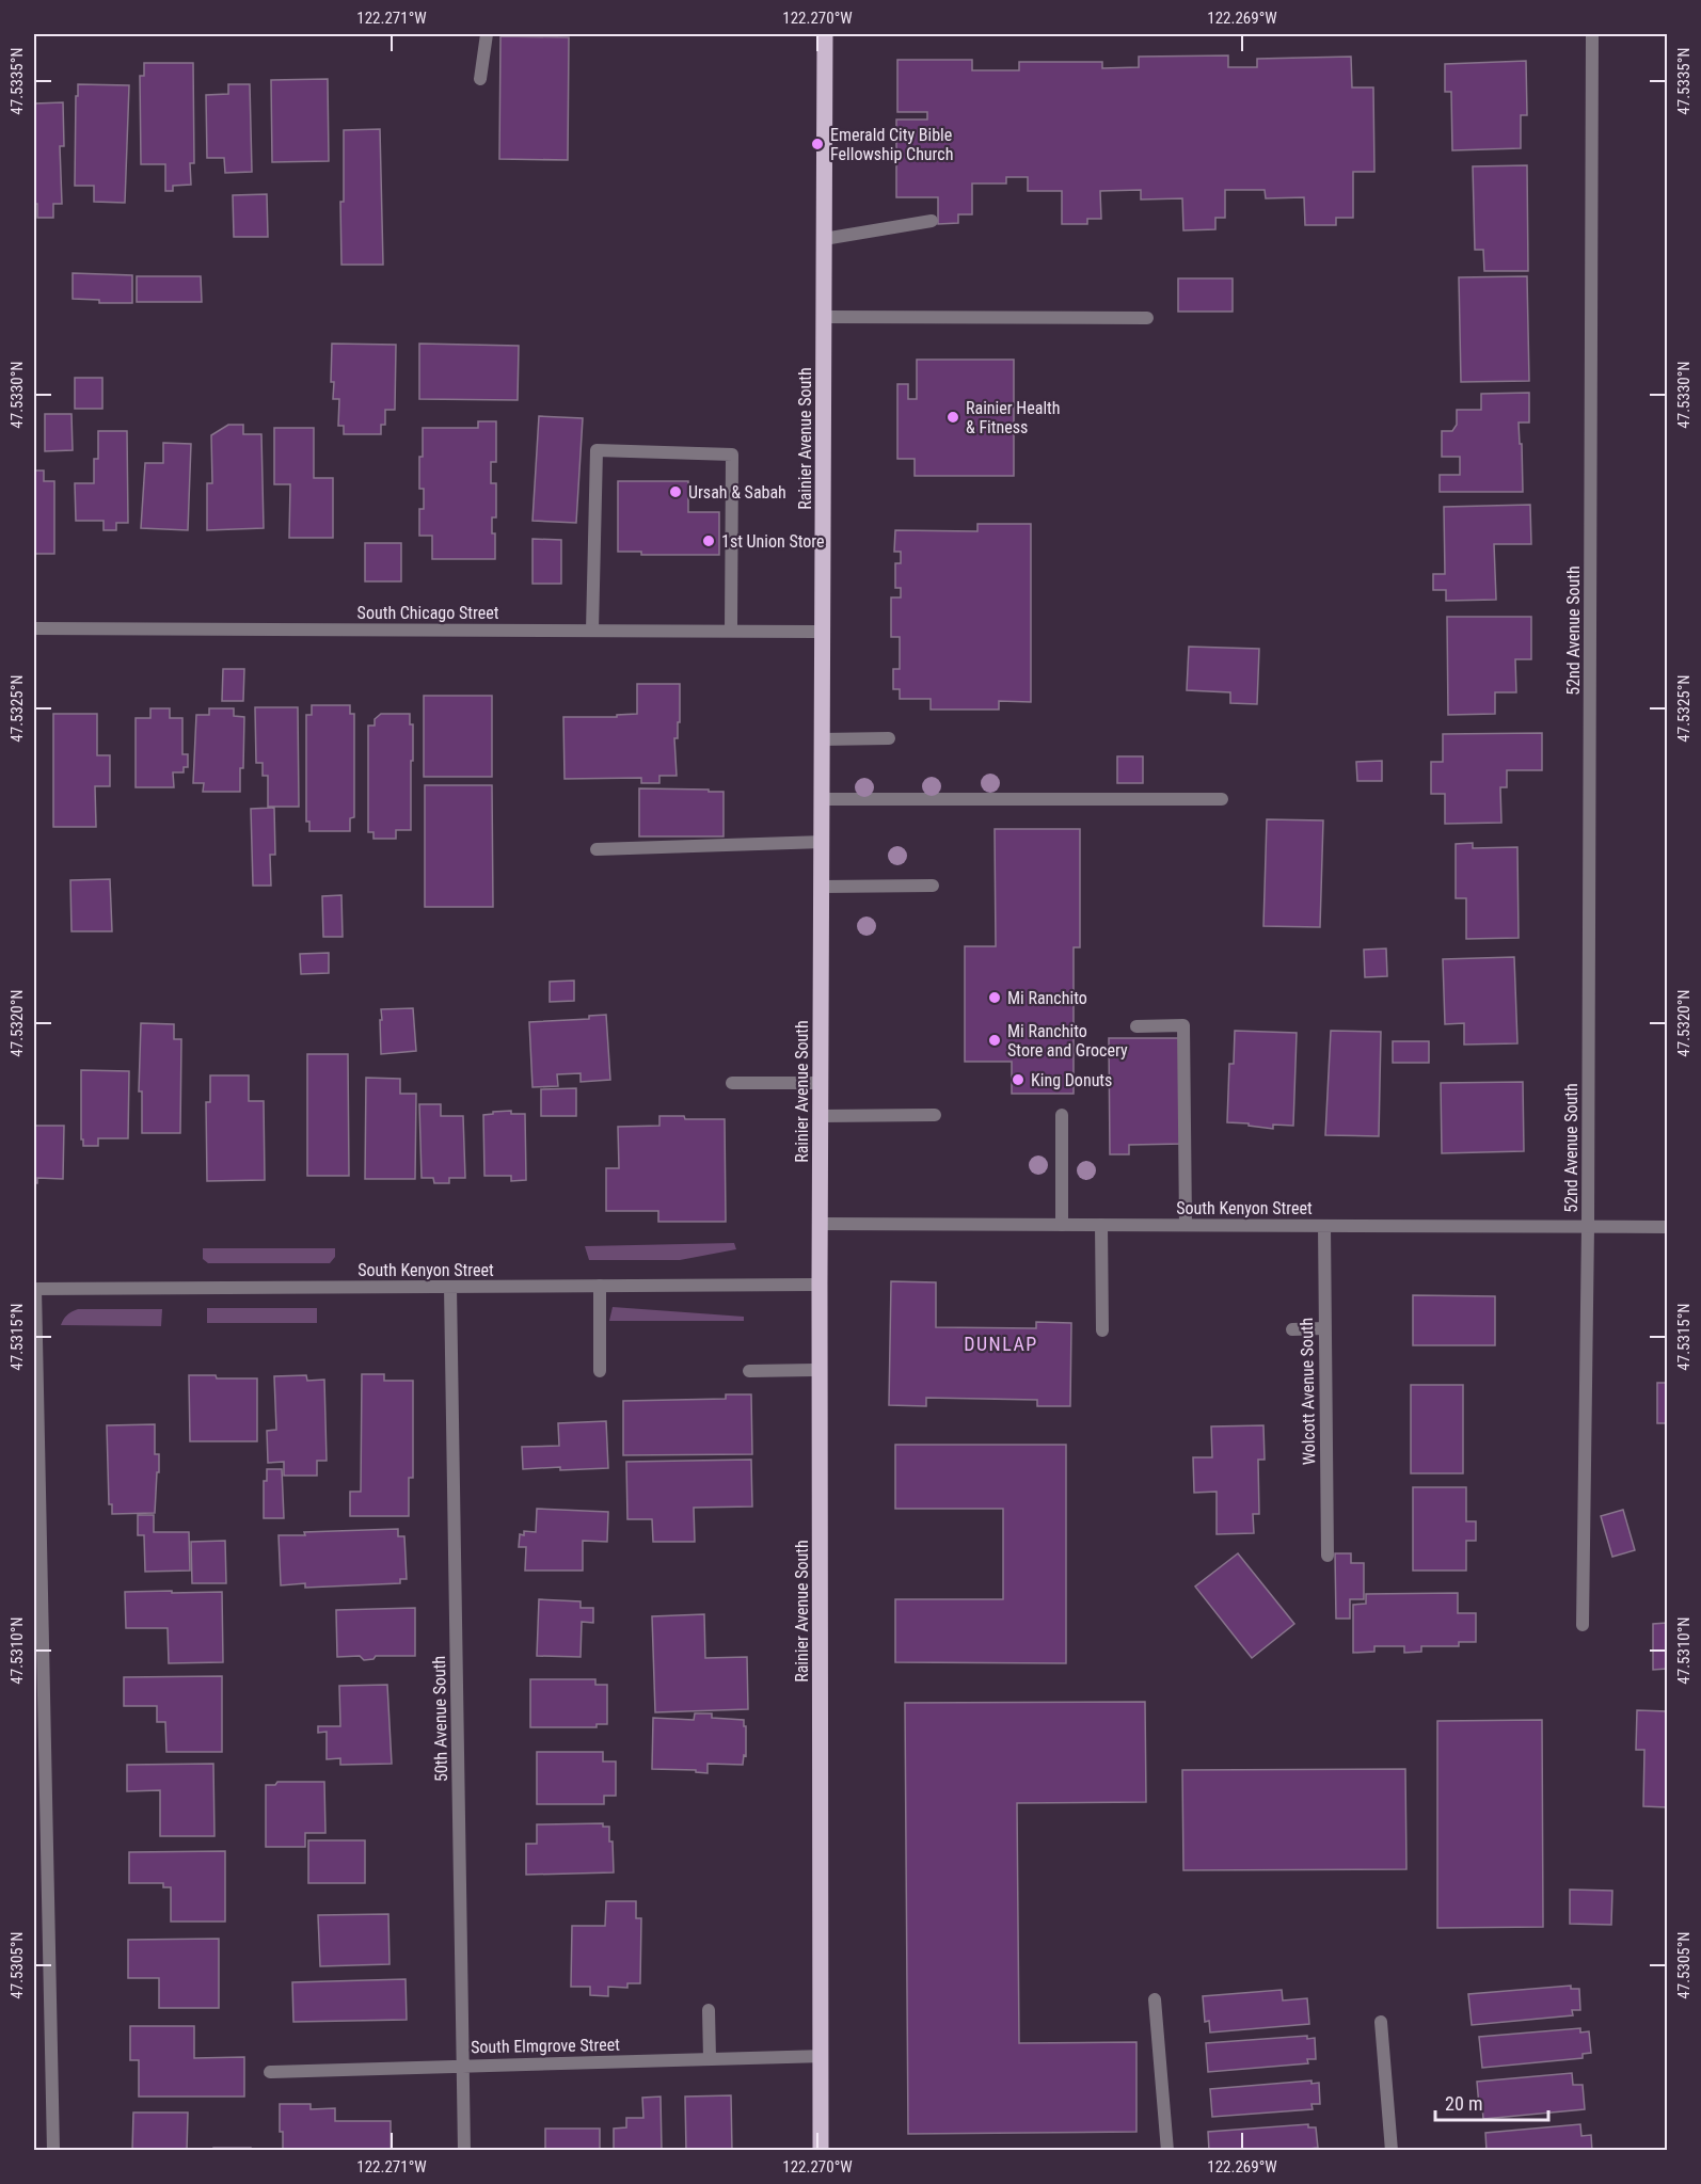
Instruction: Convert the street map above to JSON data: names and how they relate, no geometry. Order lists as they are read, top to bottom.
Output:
{
  "streets": {
    "main road": ["Rainier Avenue South"],
    "street": [
      "South Chicago Street",
      "52nd Avenue South",
      "South Kenyon Street",
      "Wolcott Avenue South",
      "50th Avenue South",
      "South Elmgrove Street"
    ]
  },
  "crossings": [
    ["Rainier Avenue South", "South Chicago Street"],
    ["Rainier Avenue South", "South Kenyon Street"],
    ["Rainier Avenue South", "South Elmgrove Street"],
    ["52nd Avenue South", "South Kenyon Street"],
    ["South Kenyon Street", "Wolcott Avenue South"],
    ["South Kenyon Street", "50th Avenue South"],
    ["50th Avenue South", "South Elmgrove Street"]
  ],
  "districts": ["DUNLAP"],
  "places": [
    "Emerald City Bible Fellowship Church",
    "Rainier Health & Fitness",
    "Ursah & Sabah",
    "1st Union Store",
    "Mi Ranchito",
    "Mi Ranchito Store and Grocery",
    "King Donuts"
  ],
  "scale_bar": "20 m",
  "coordinates": [
    "122.271°W",
    "122.270°W",
    "122.269°W",
    "47.5335°N",
    "47.5330°N",
    "47.5325°N",
    "47.5320°N",
    "47.5315°N",
    "47.5310°N",
    "47.5305°N"
  ]
}
